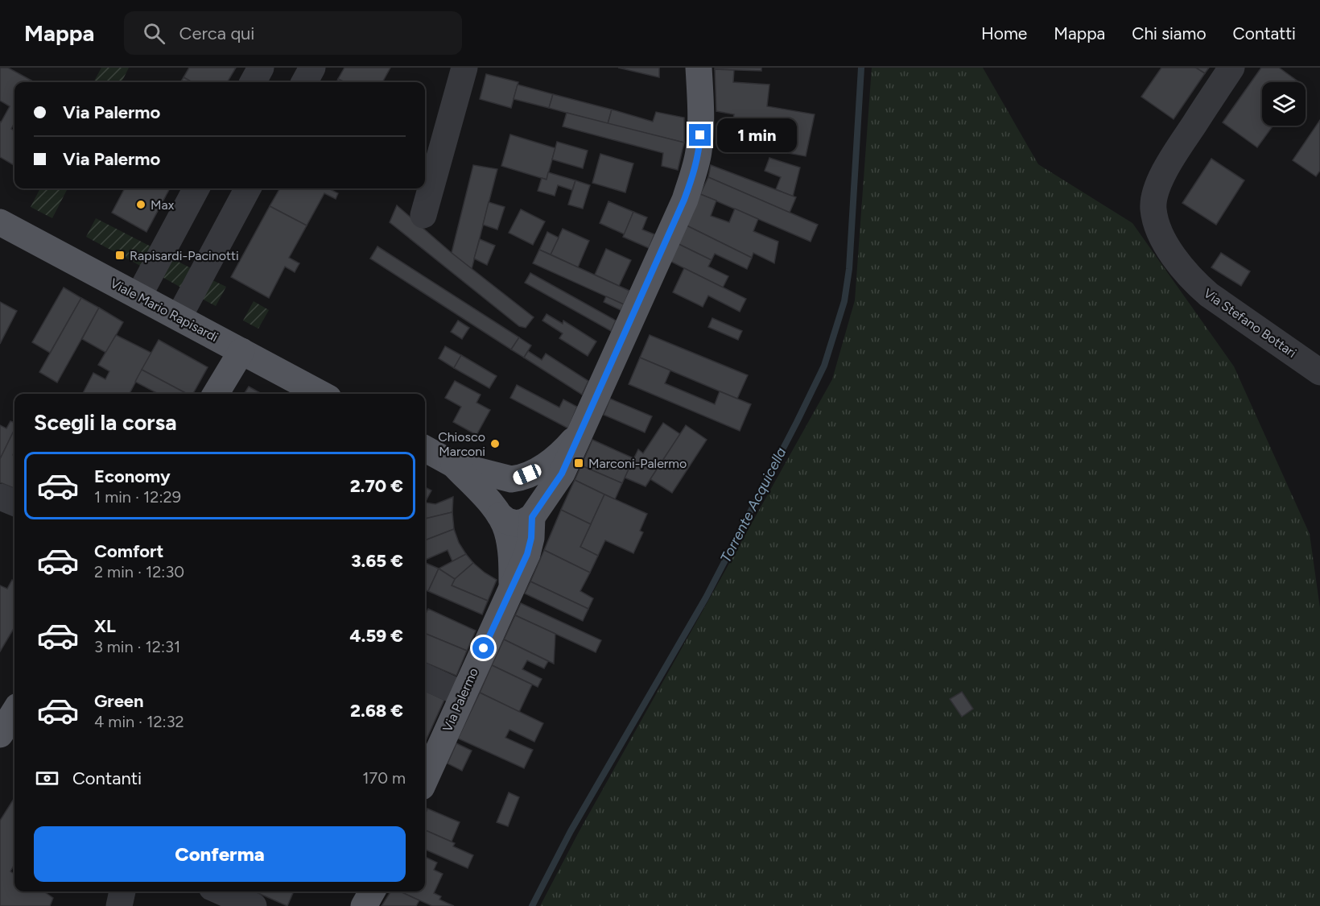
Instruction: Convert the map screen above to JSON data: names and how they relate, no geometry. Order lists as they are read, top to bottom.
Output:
{
  "streets": {
    "main road": ["Viale Mario Rapisardi", "Via Palermo"],
    "street": ["Via Stefano Bottari"]
  },
  "water": ["Torrente Acquicella"],
  "places": {
    "other": ["Max", "Chiosco Marconi"],
    "transit": ["Rapisardi-Pacinotti", "Marconi-Palermo"]
  },
  "page": {
    "header": "Mappa",
    "search": "Cerca qui",
    "nav": [
      "Home",
      "Mappa",
      "Chi siamo",
      "Contatti"
    ],
    "banner": ["Via Palermo", "Via Palermo"],
    "bubble": "1 min",
    "heading": "Scegli la corsa",
    "list": [
      {
        "name": "Economy",
        "note": "1 min · 12:29",
        "value": "2.70 €"
      },
      {
        "name": "Comfort",
        "note": "2 min · 12:30",
        "value": "3.65 €"
      },
      {
        "name": "XL",
        "note": "3 min · 12:31",
        "value": "4.59 €"
      },
      {
        "name": "Green",
        "note": "4 min · 12:32",
        "value": "2.68 €"
      }
    ],
    "pay": ["Contanti", "170 m"],
    "buttons": "Conferma"
  }
}
